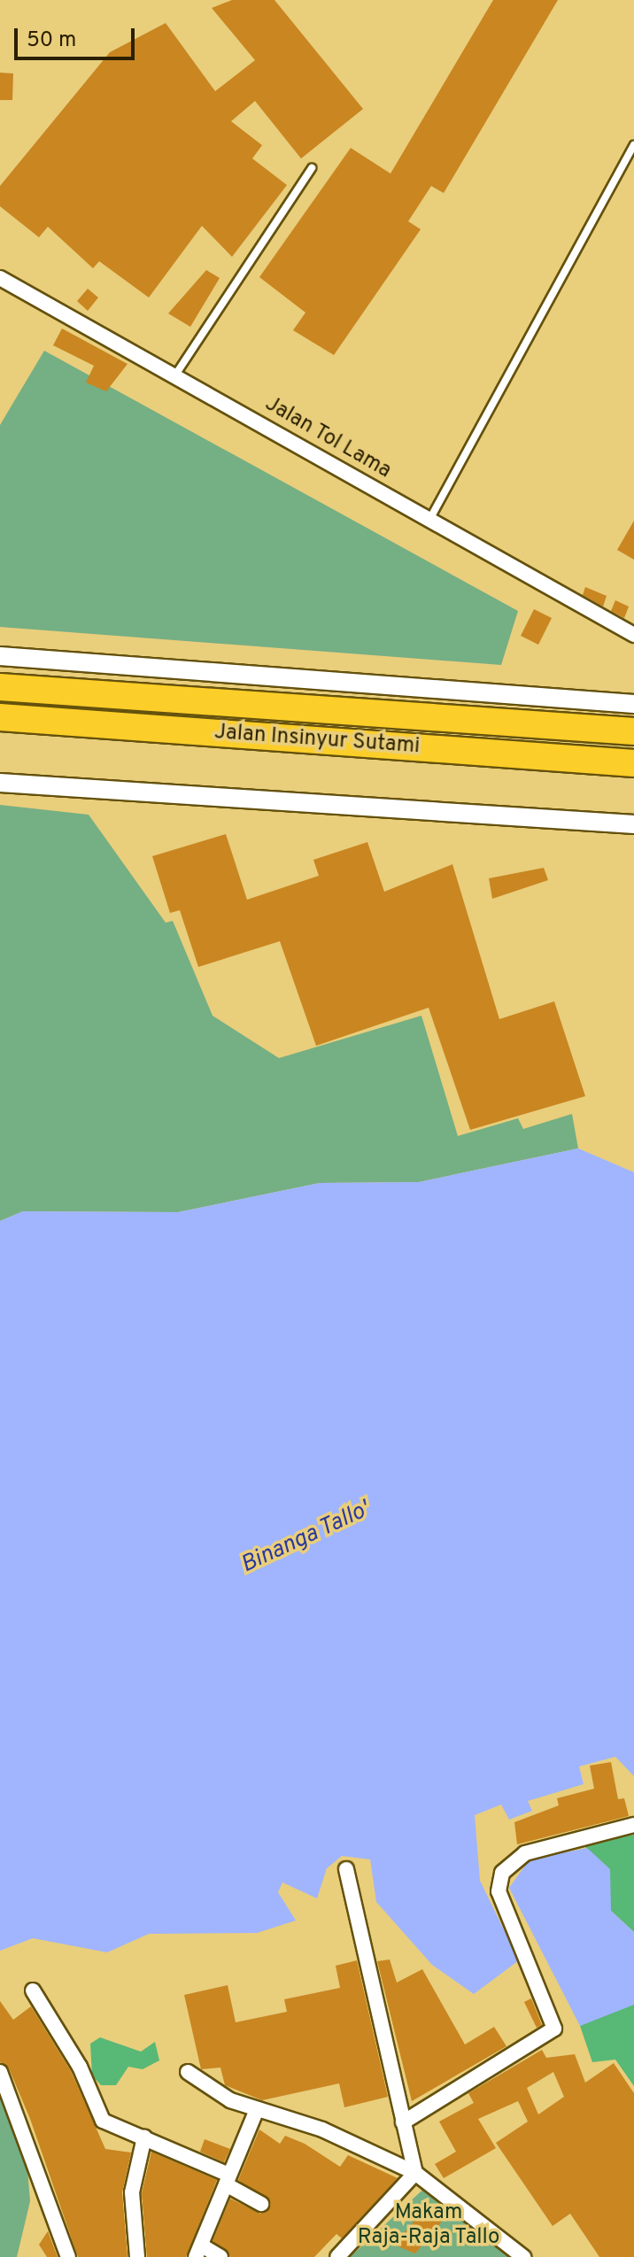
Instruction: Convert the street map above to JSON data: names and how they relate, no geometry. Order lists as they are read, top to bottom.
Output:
{
  "streets": {
    "highway": ["Jalan Insinyur Sutami"],
    "street": ["Jalan Tol Lama"]
  },
  "water": ["Binanga Tallo'"],
  "parks": ["Makam Raja-Raja Tallo"],
  "scale_bar": "50 m"
}
